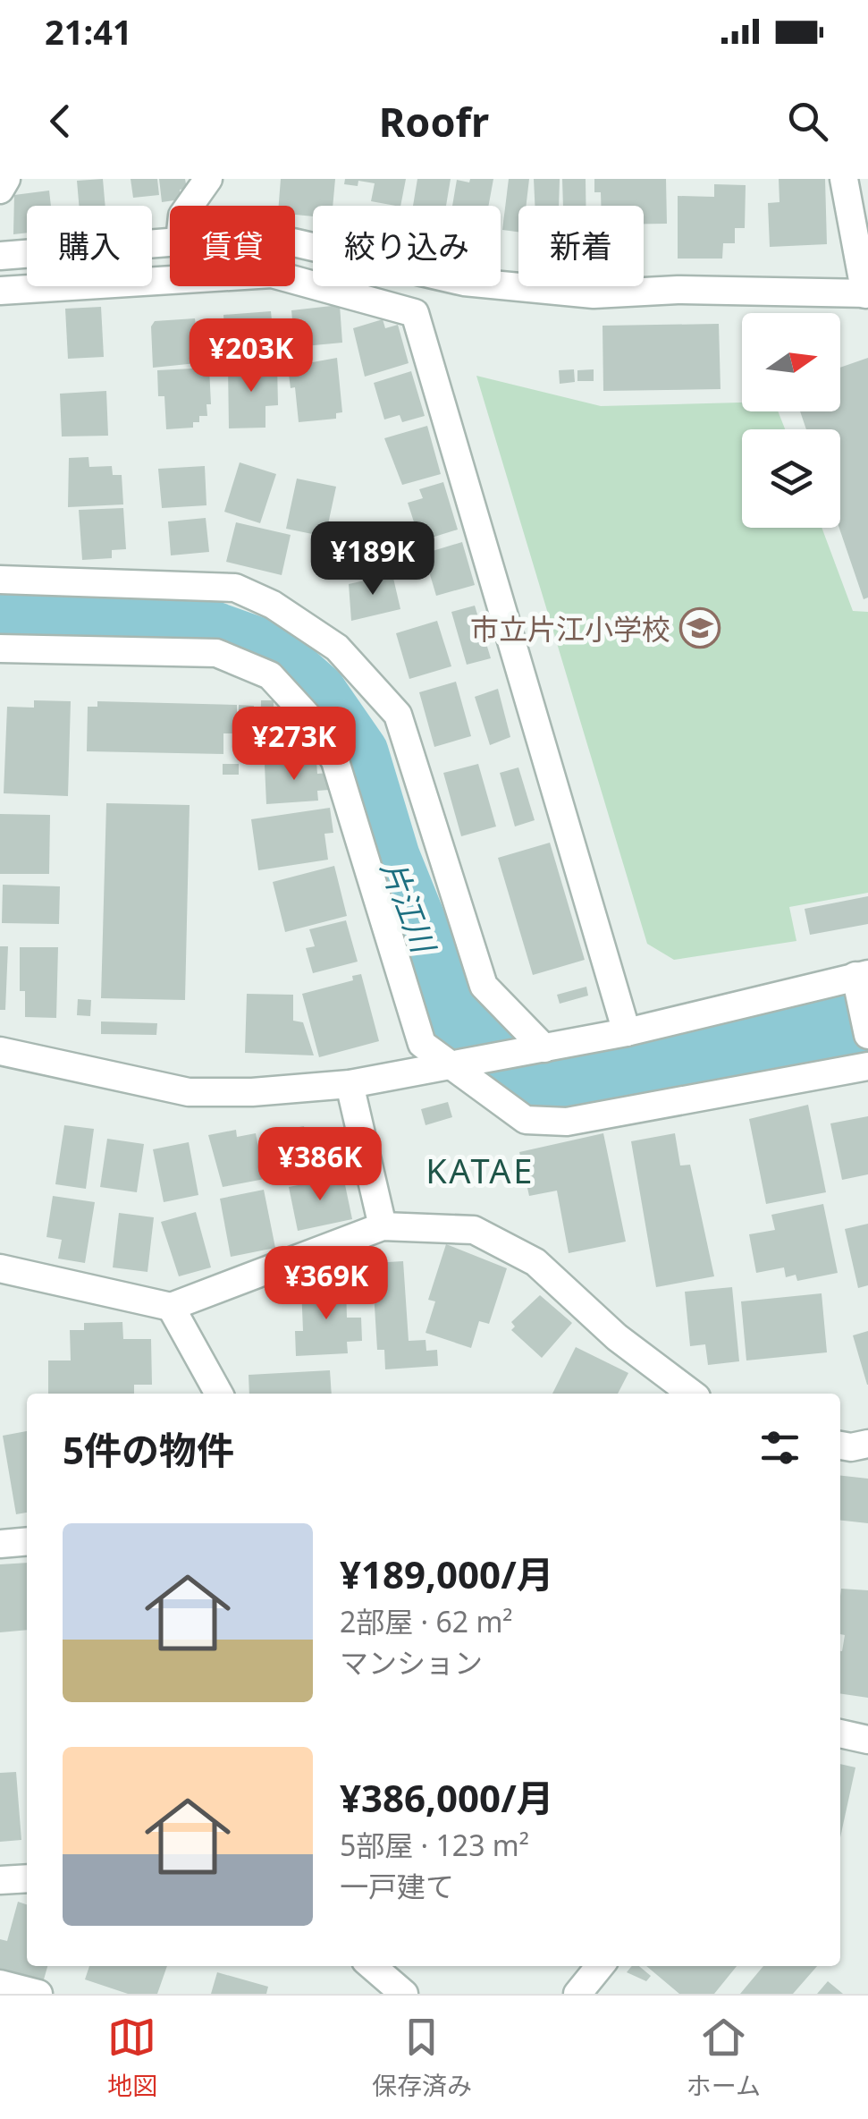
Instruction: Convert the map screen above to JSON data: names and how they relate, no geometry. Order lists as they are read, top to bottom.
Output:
{
  "districts": ["KATAE"],
  "water": ["片江川"],
  "places": {
    "school or university": ["市立片江小学校"]
  },
  "north": "right",
  "page": {
    "status": "21:41",
    "header": "Roofr",
    "chip": [
      "購入",
      "賃貸",
      "絞り込み",
      "新着"
    ],
    "price": [
      "¥203K",
      "¥189K",
      "¥273K",
      "¥386K",
      "¥369K"
    ],
    "heading": "5件の物件",
    "list": [
      {
        "name": "¥189,000/月",
        "note": "2部屋 · 62 m² · マンション"
      },
      {
        "name": "¥386,000/月",
        "note": "5部屋 · 123 m² · 一戸建て"
      }
    ],
    "tabs": ["地図", "保存済み", "ホーム"]
  }
}
